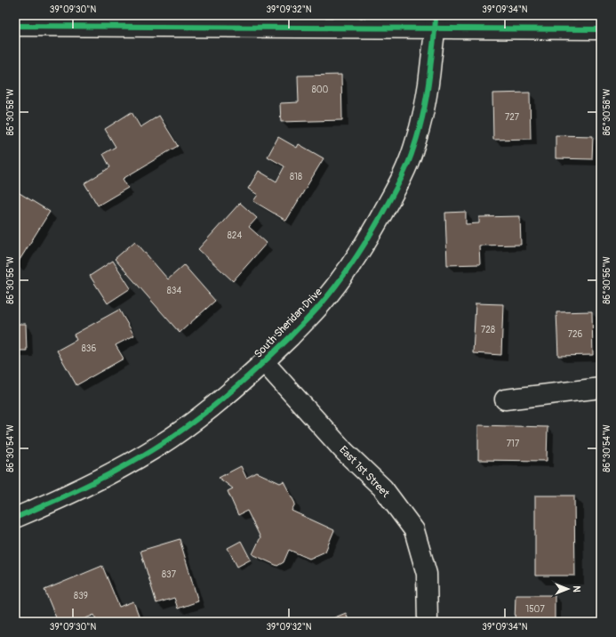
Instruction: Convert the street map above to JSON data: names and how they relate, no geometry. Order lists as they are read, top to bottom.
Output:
{
  "streets": {
    "street": ["South Sheridan Drive", "East 1st Street"]
  },
  "crossings": [
    ["South Sheridan Drive", "East 1st Street"]
  ],
  "house_numbers": [
    "800",
    "727",
    "818",
    "824",
    "834",
    "728",
    "726",
    "836",
    "717",
    "837",
    "839",
    "1507"
  ],
  "north": "right",
  "coordinates": [
    "39°09'30\"N",
    "39°09'32\"N",
    "39°09'34\"N",
    "86°30'58\"W",
    "86°30'56\"W",
    "86°30'54\"W"
  ]
}
